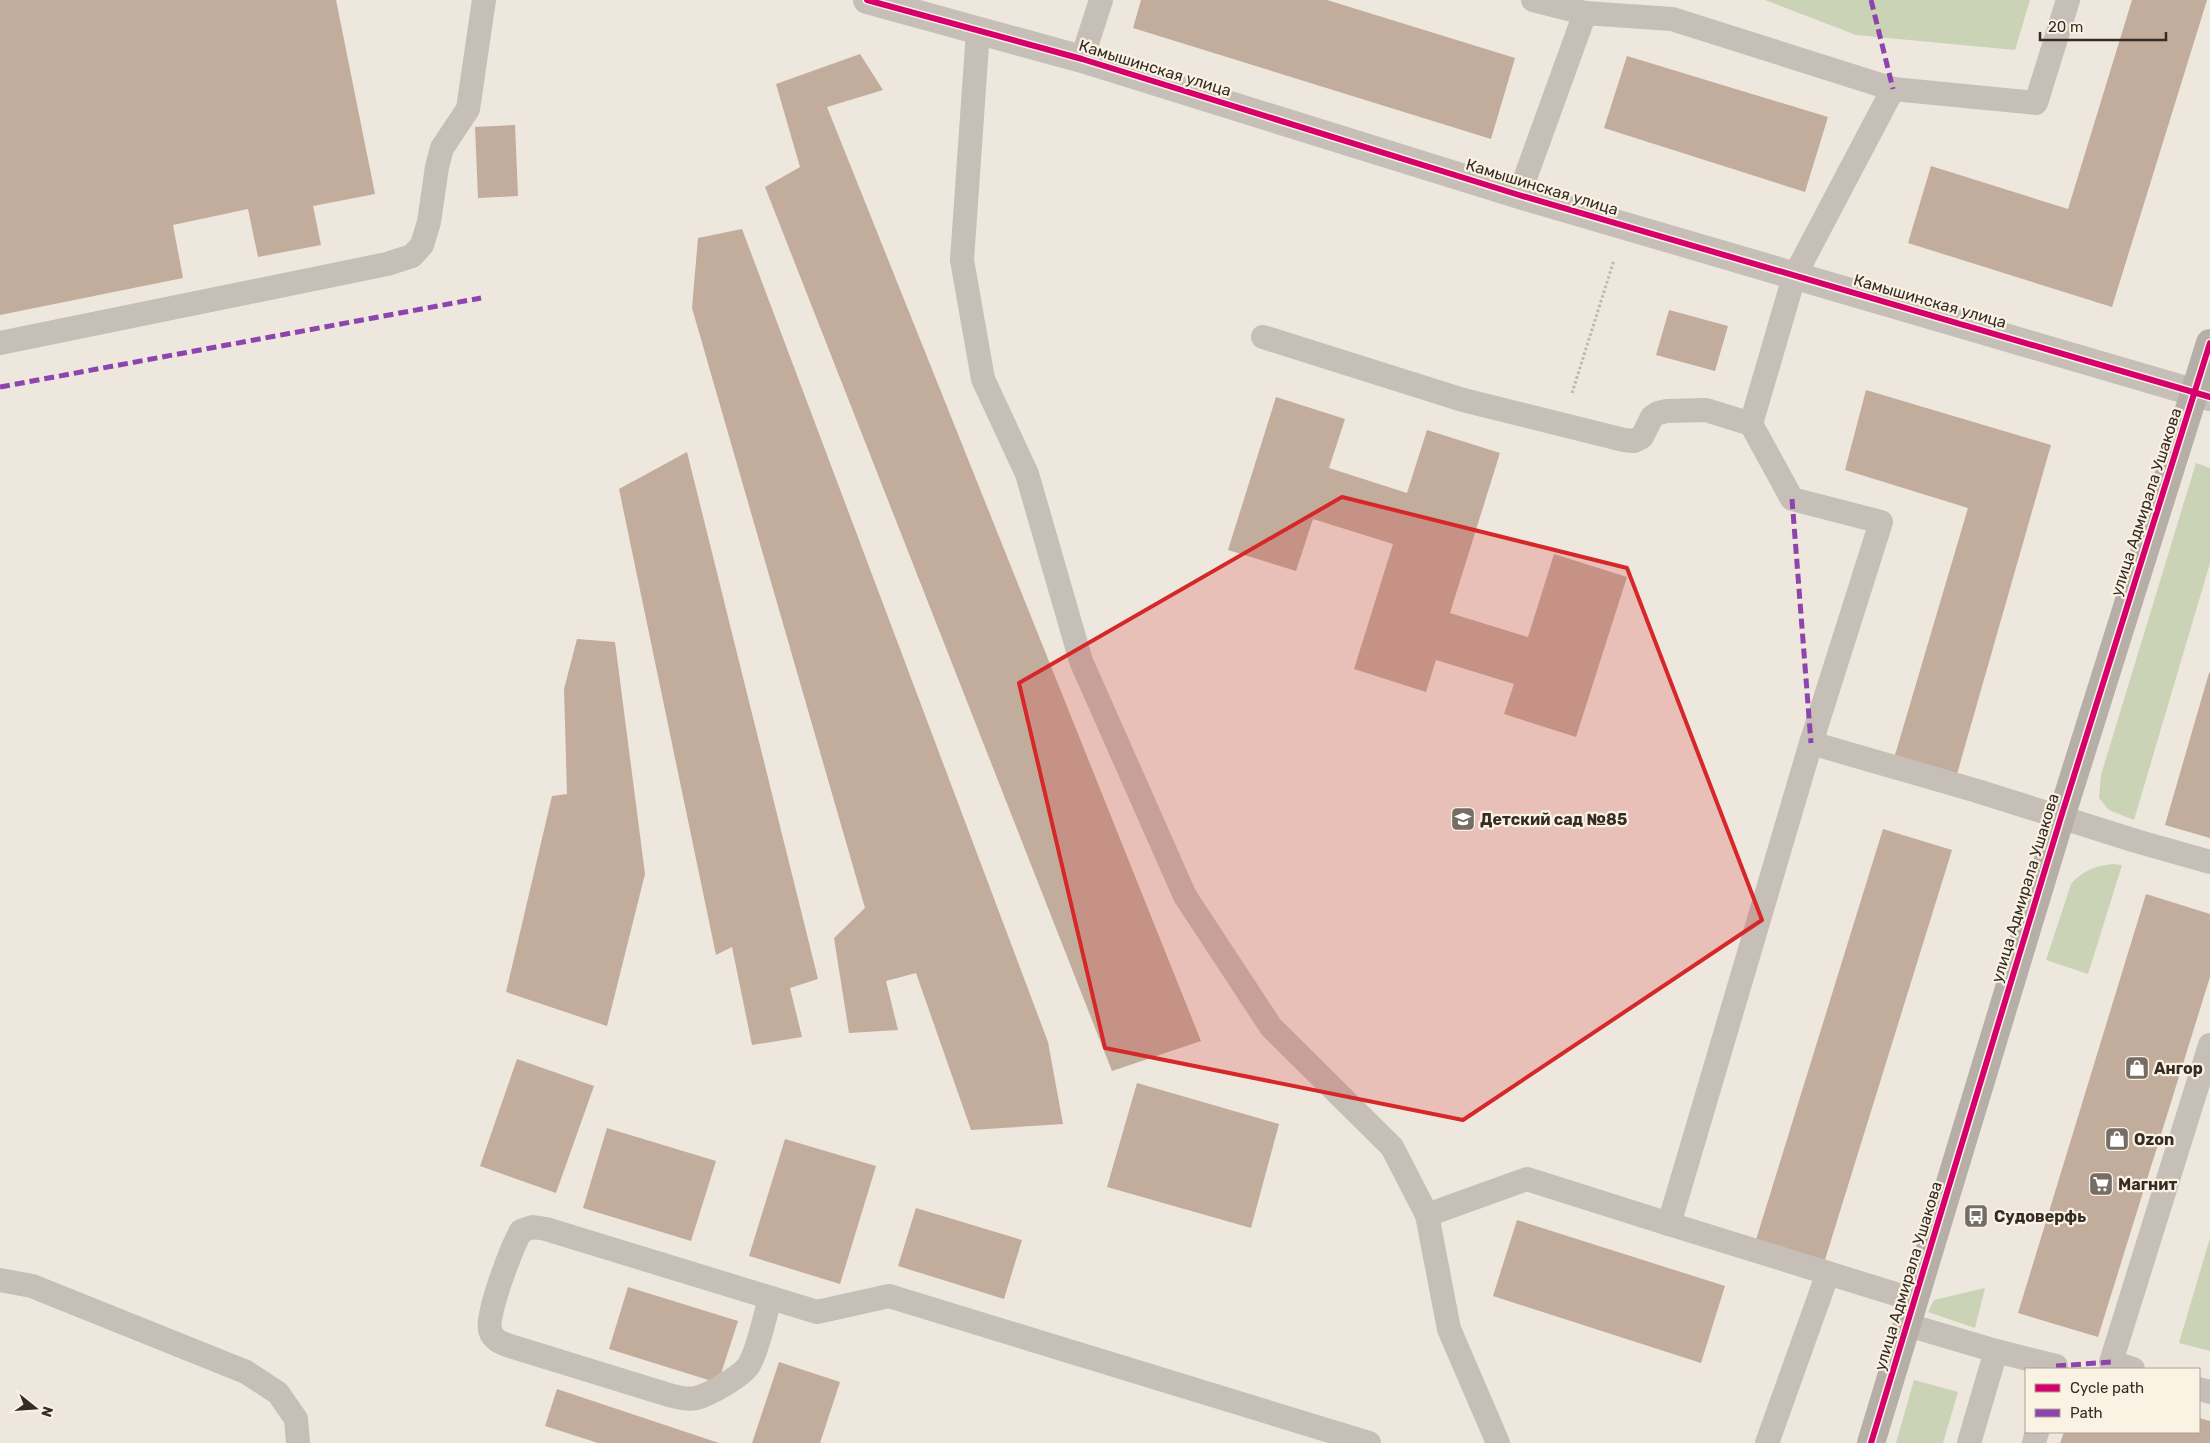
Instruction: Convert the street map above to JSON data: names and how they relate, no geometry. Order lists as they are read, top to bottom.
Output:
{
  "streets": {
    "street": ["Камышинская улица", "улица Адмирала Ушакова"]
  },
  "crossings": [
    ["Камышинская улица", "улица Адмирала Ушакова"]
  ],
  "places": {
    "school or university": ["Детский сад №85"],
    "shop": ["Ангор", "Ozon"],
    "supermarket": ["Магнит"],
    "bus stop": ["Судоверфь"]
  },
  "legend": ["Cycle path", "Path"],
  "scale_bar": "20 m",
  "north": "right"
}
